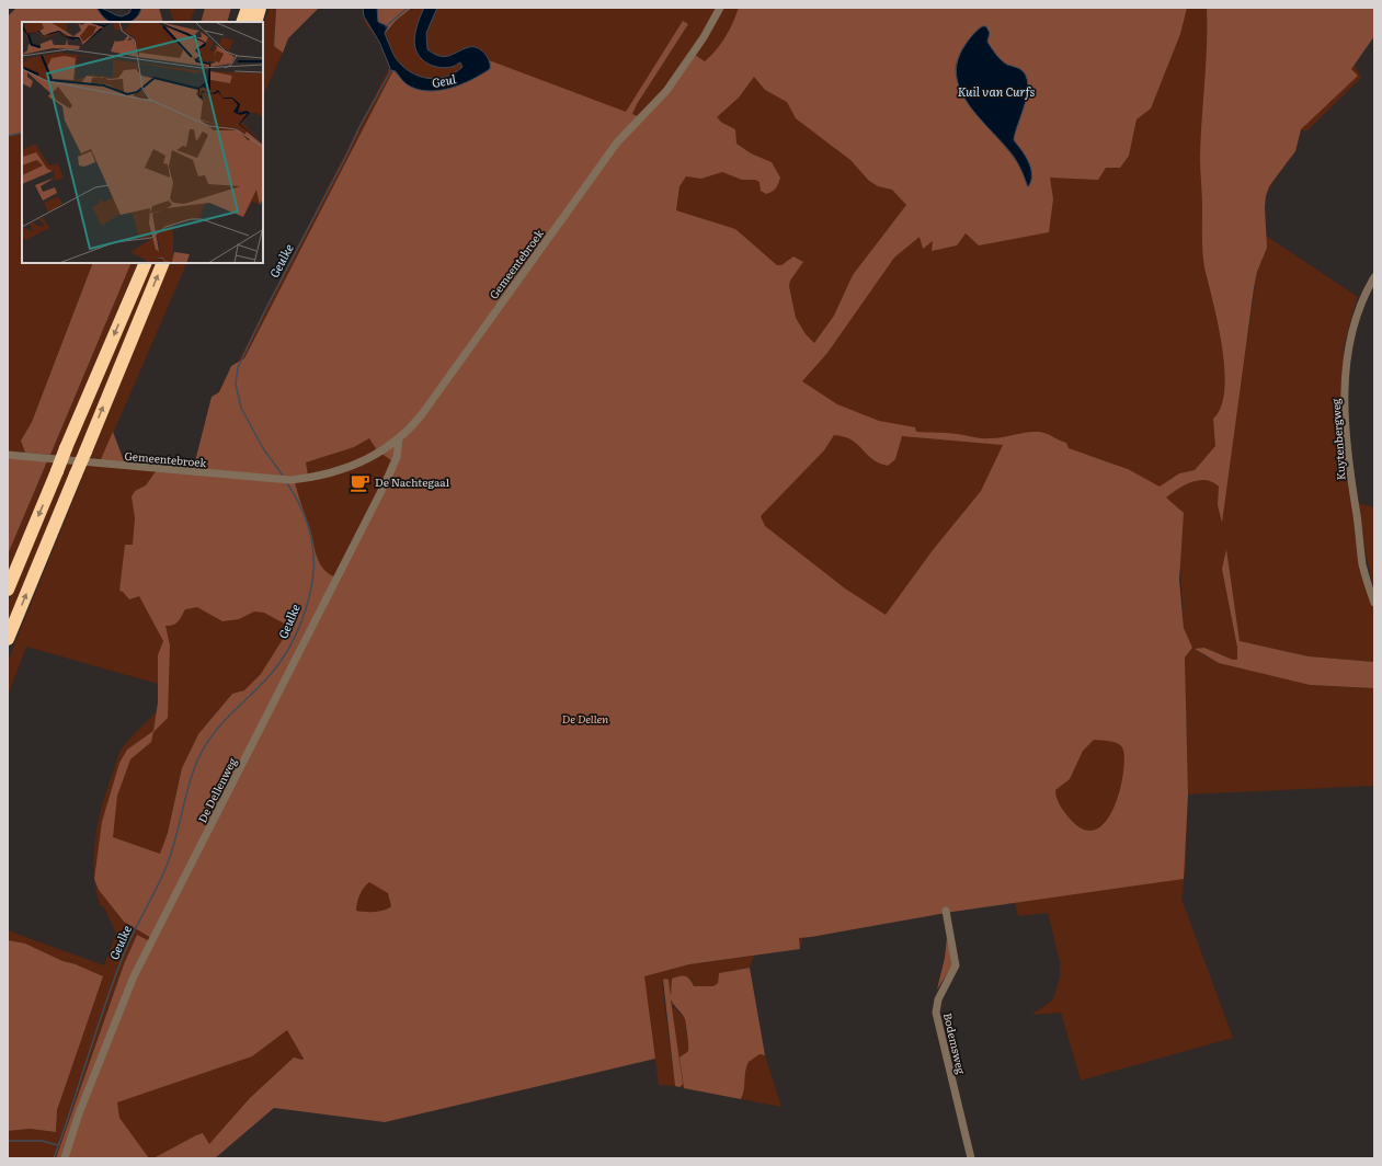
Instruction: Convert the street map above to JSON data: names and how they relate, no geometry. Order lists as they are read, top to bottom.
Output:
{
  "streets": {
    "street": [
      "Gemeentebroek",
      "Kuytenbergweg",
      "De Dellenweg",
      "Bodemsweg"
    ]
  },
  "crossings": [
    ["Gemeentebroek", "De Dellenweg"]
  ],
  "water": ["Geul", "Kuil van Curfs", "Geulke"],
  "parks": ["De Dellen"],
  "places": {
    "cafe": ["De Nachtegaal"]
  }
}
